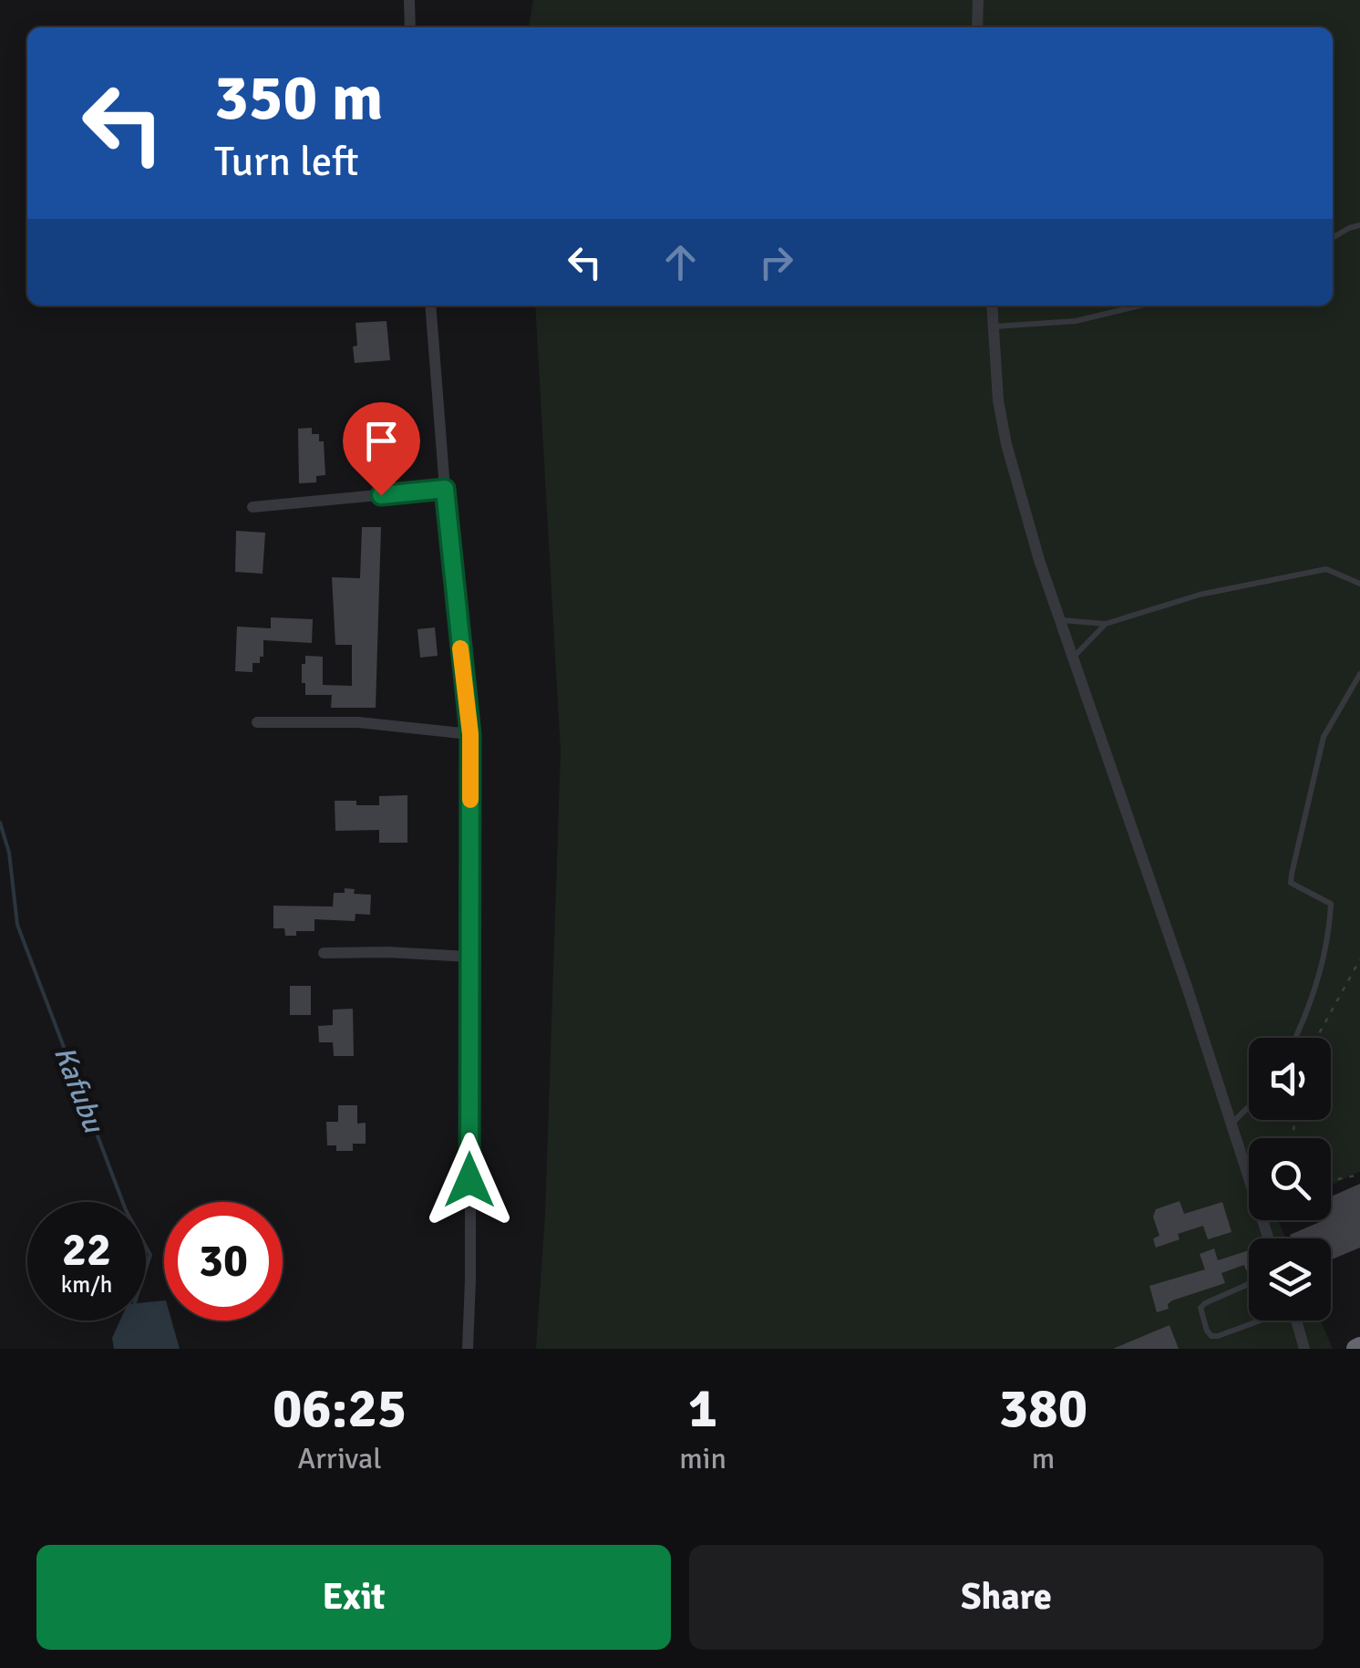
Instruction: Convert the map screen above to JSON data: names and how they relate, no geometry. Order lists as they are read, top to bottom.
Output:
{
  "water": ["Kafubu"],
  "page": {
    "turn": ["350 m", "Turn left"],
    "speed": "22 km/h",
    "limit": "30",
    "eta": [
      "06:25",
      "Arrival",
      "1",
      "min",
      "380",
      "m"
    ],
    "buttons": ["Exit", "Share"]
  }
}
